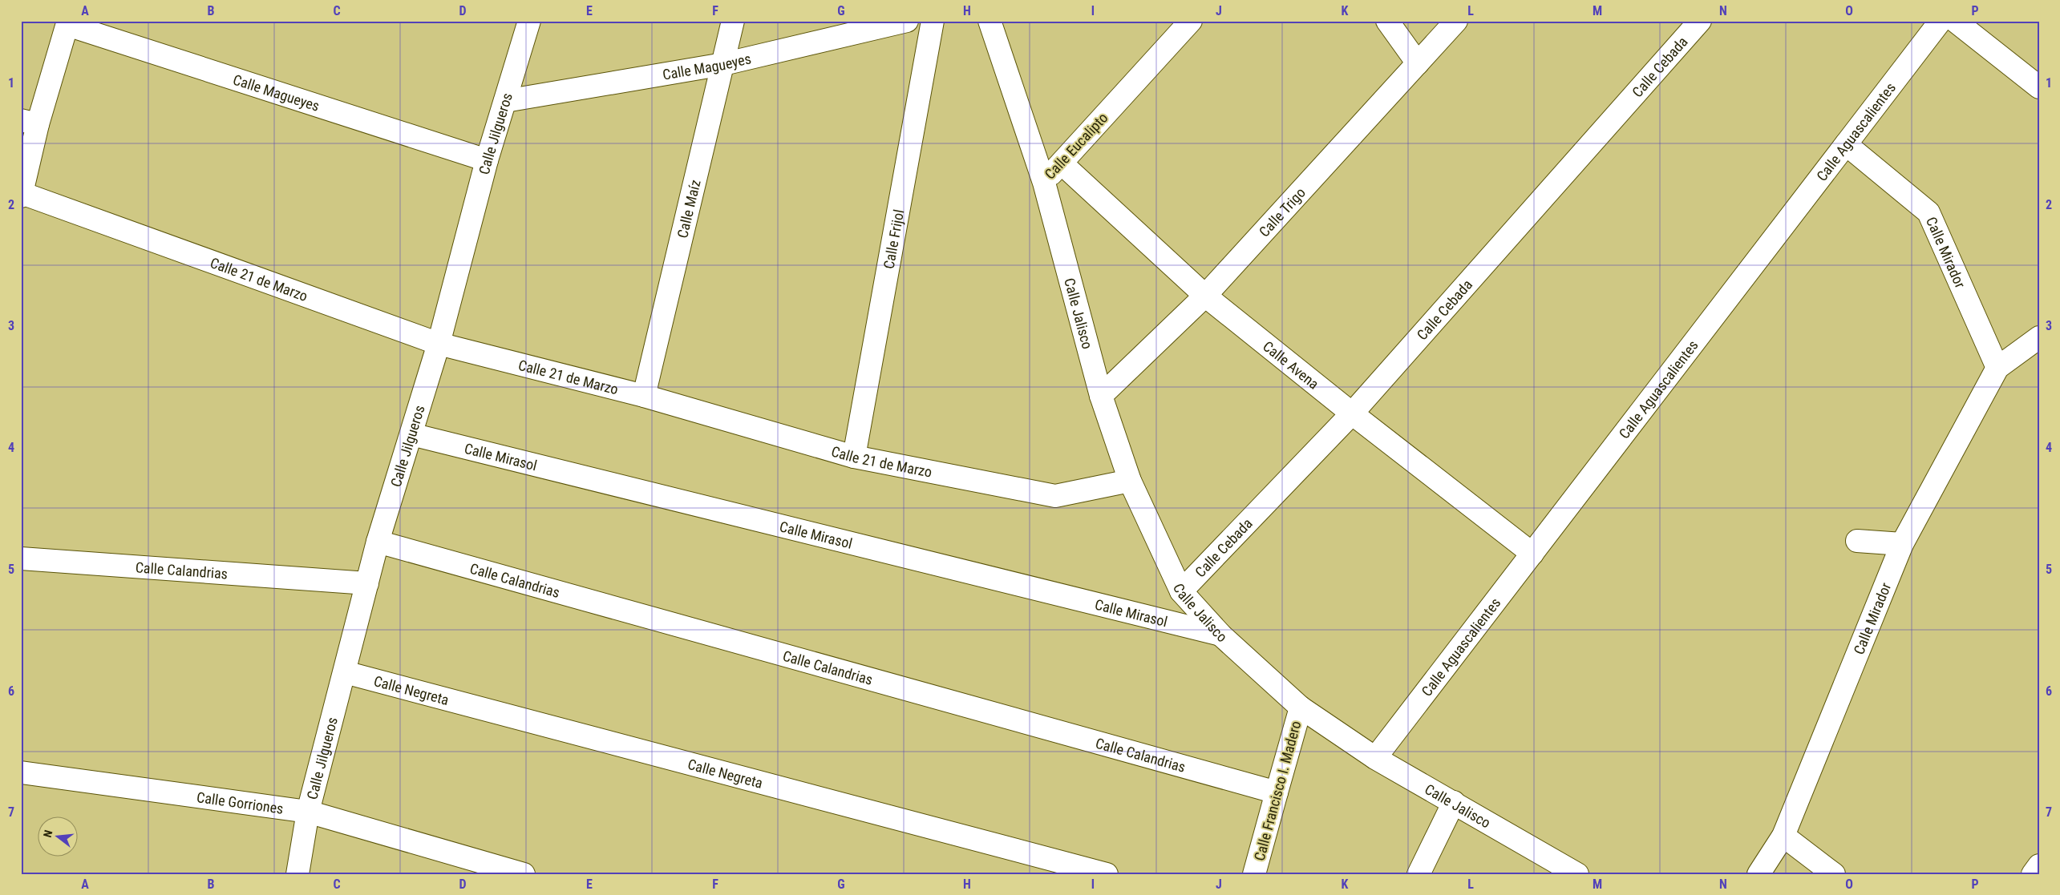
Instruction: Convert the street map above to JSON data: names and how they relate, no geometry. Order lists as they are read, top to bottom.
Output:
{
  "streets": {
    "street": [
      "Calle Magueyes",
      "Calle Cebada",
      "Calle Aguascalientes",
      "Calle Jilgueros",
      "Calle Eucalipto",
      "Calle Maíz",
      "Calle Trigo",
      "Calle Frijol",
      "Calle Mirador",
      "Calle 21 de Marzo",
      "Calle Jalisco",
      "Calle Avena",
      "Calle Mirasol",
      "Calle Calandrias",
      "Calle Negreta",
      "Calle Francisco I. Madero",
      "Calle Gorriones"
    ]
  },
  "crossings": [
    ["Calle Magueyes", "Calle Jilgueros"],
    ["Calle Magueyes", "Calle Maíz"],
    ["Calle Cebada", "Calle Jalisco"],
    ["Calle Cebada", "Calle Avena"],
    ["Calle Aguascalientes", "Calle Mirador"],
    ["Calle Aguascalientes", "Calle Jalisco"],
    ["Calle Aguascalientes", "Calle Avena"],
    ["Calle Jilgueros", "Calle 21 de Marzo"],
    ["Calle Jilgueros", "Calle Mirasol"],
    ["Calle Jilgueros", "Calle Calandrias"],
    ["Calle Jilgueros", "Calle Negreta"],
    ["Calle Jilgueros", "Calle Gorriones"],
    ["Calle Eucalipto", "Calle Jalisco"],
    ["Calle Eucalipto", "Calle Avena"],
    ["Calle Maíz", "Calle 21 de Marzo"],
    ["Calle Trigo", "Calle Jalisco"],
    ["Calle Trigo", "Calle Avena"],
    ["Calle Frijol", "Calle 21 de Marzo"],
    ["Calle 21 de Marzo", "Calle Jalisco"],
    ["Calle Jalisco", "Calle Mirasol"],
    ["Calle Jalisco", "Calle Francisco I. Madero"],
    ["Calle Calandrias", "Calle Francisco I. Madero"]
  ],
  "north": "left",
  "grid": {
    "columns": [
      "A",
      "B",
      "C",
      "D",
      "E",
      "F",
      "G",
      "H",
      "I",
      "J",
      "K",
      "L",
      "M",
      "N",
      "O",
      "P"
    ],
    "rows": [
      "1",
      "2",
      "3",
      "4",
      "5",
      "6",
      "7"
    ]
  }
}
